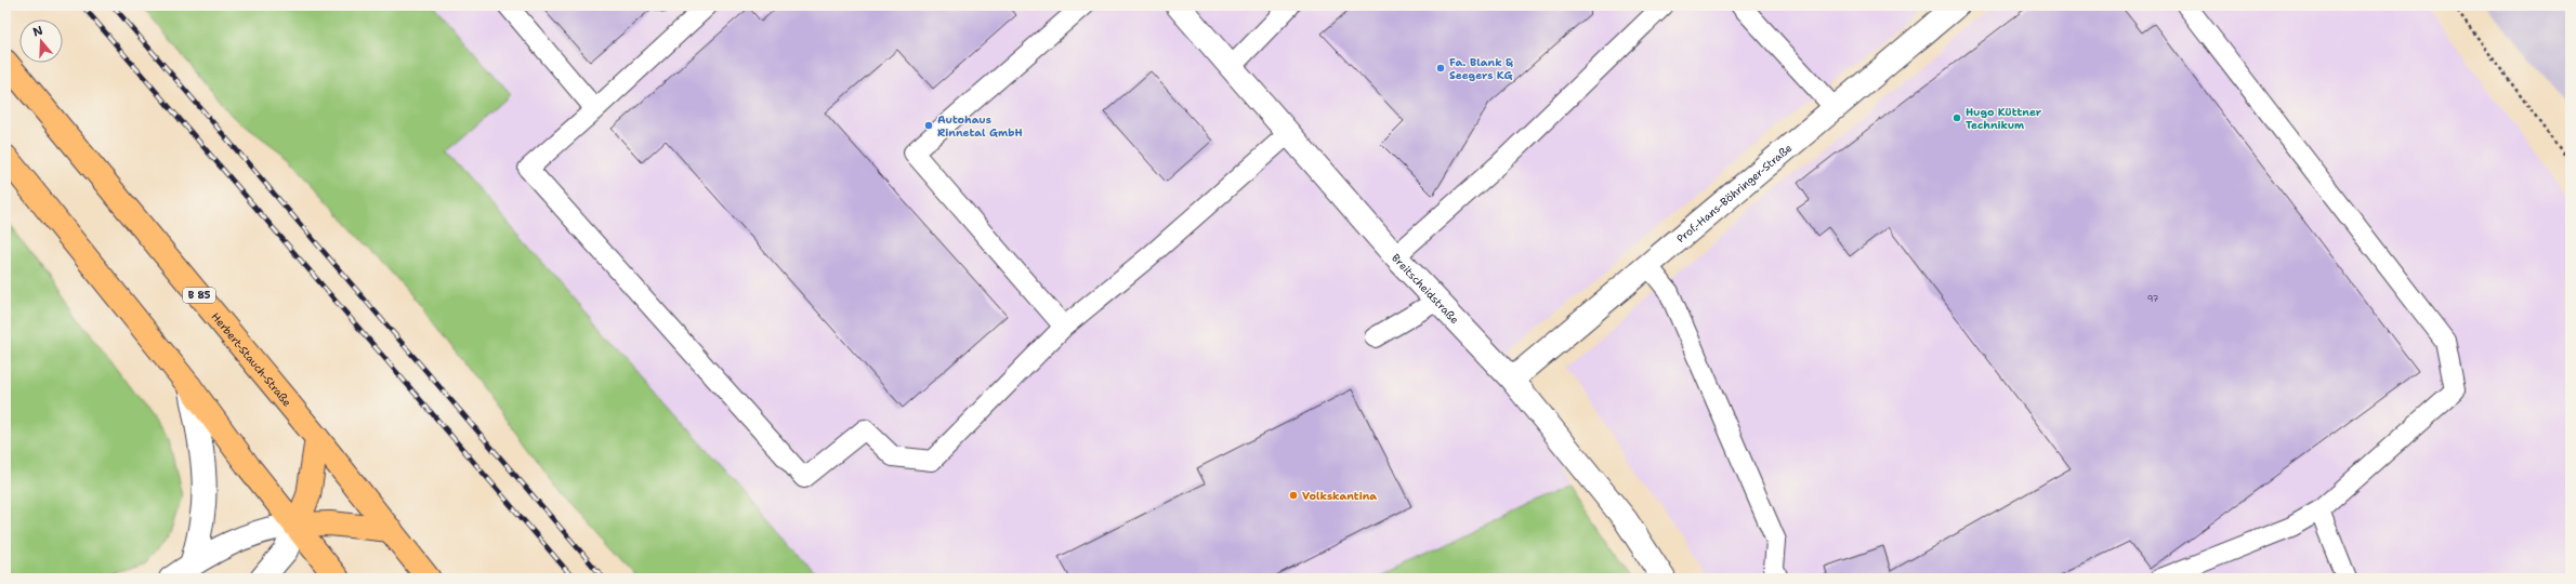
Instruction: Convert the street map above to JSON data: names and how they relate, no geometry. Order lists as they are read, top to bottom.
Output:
{
  "streets": {
    "main road": ["B 85", "Herbert-Stauch-Straße"],
    "street": ["Prof.-Hans-Böhringer-Straße", "Breitscheidstraße"]
  },
  "crossings": [
    ["Prof.-Hans-Böhringer-Straße", "Breitscheidstraße"]
  ],
  "places": [
    "Fa. Blank & Seegers KG",
    "Hugo Küttner Technikum",
    "Autohaus Rinnetal GmbH",
    "Volkskantina"
  ],
  "house_numbers": ["97"],
  "north": "top"
}
